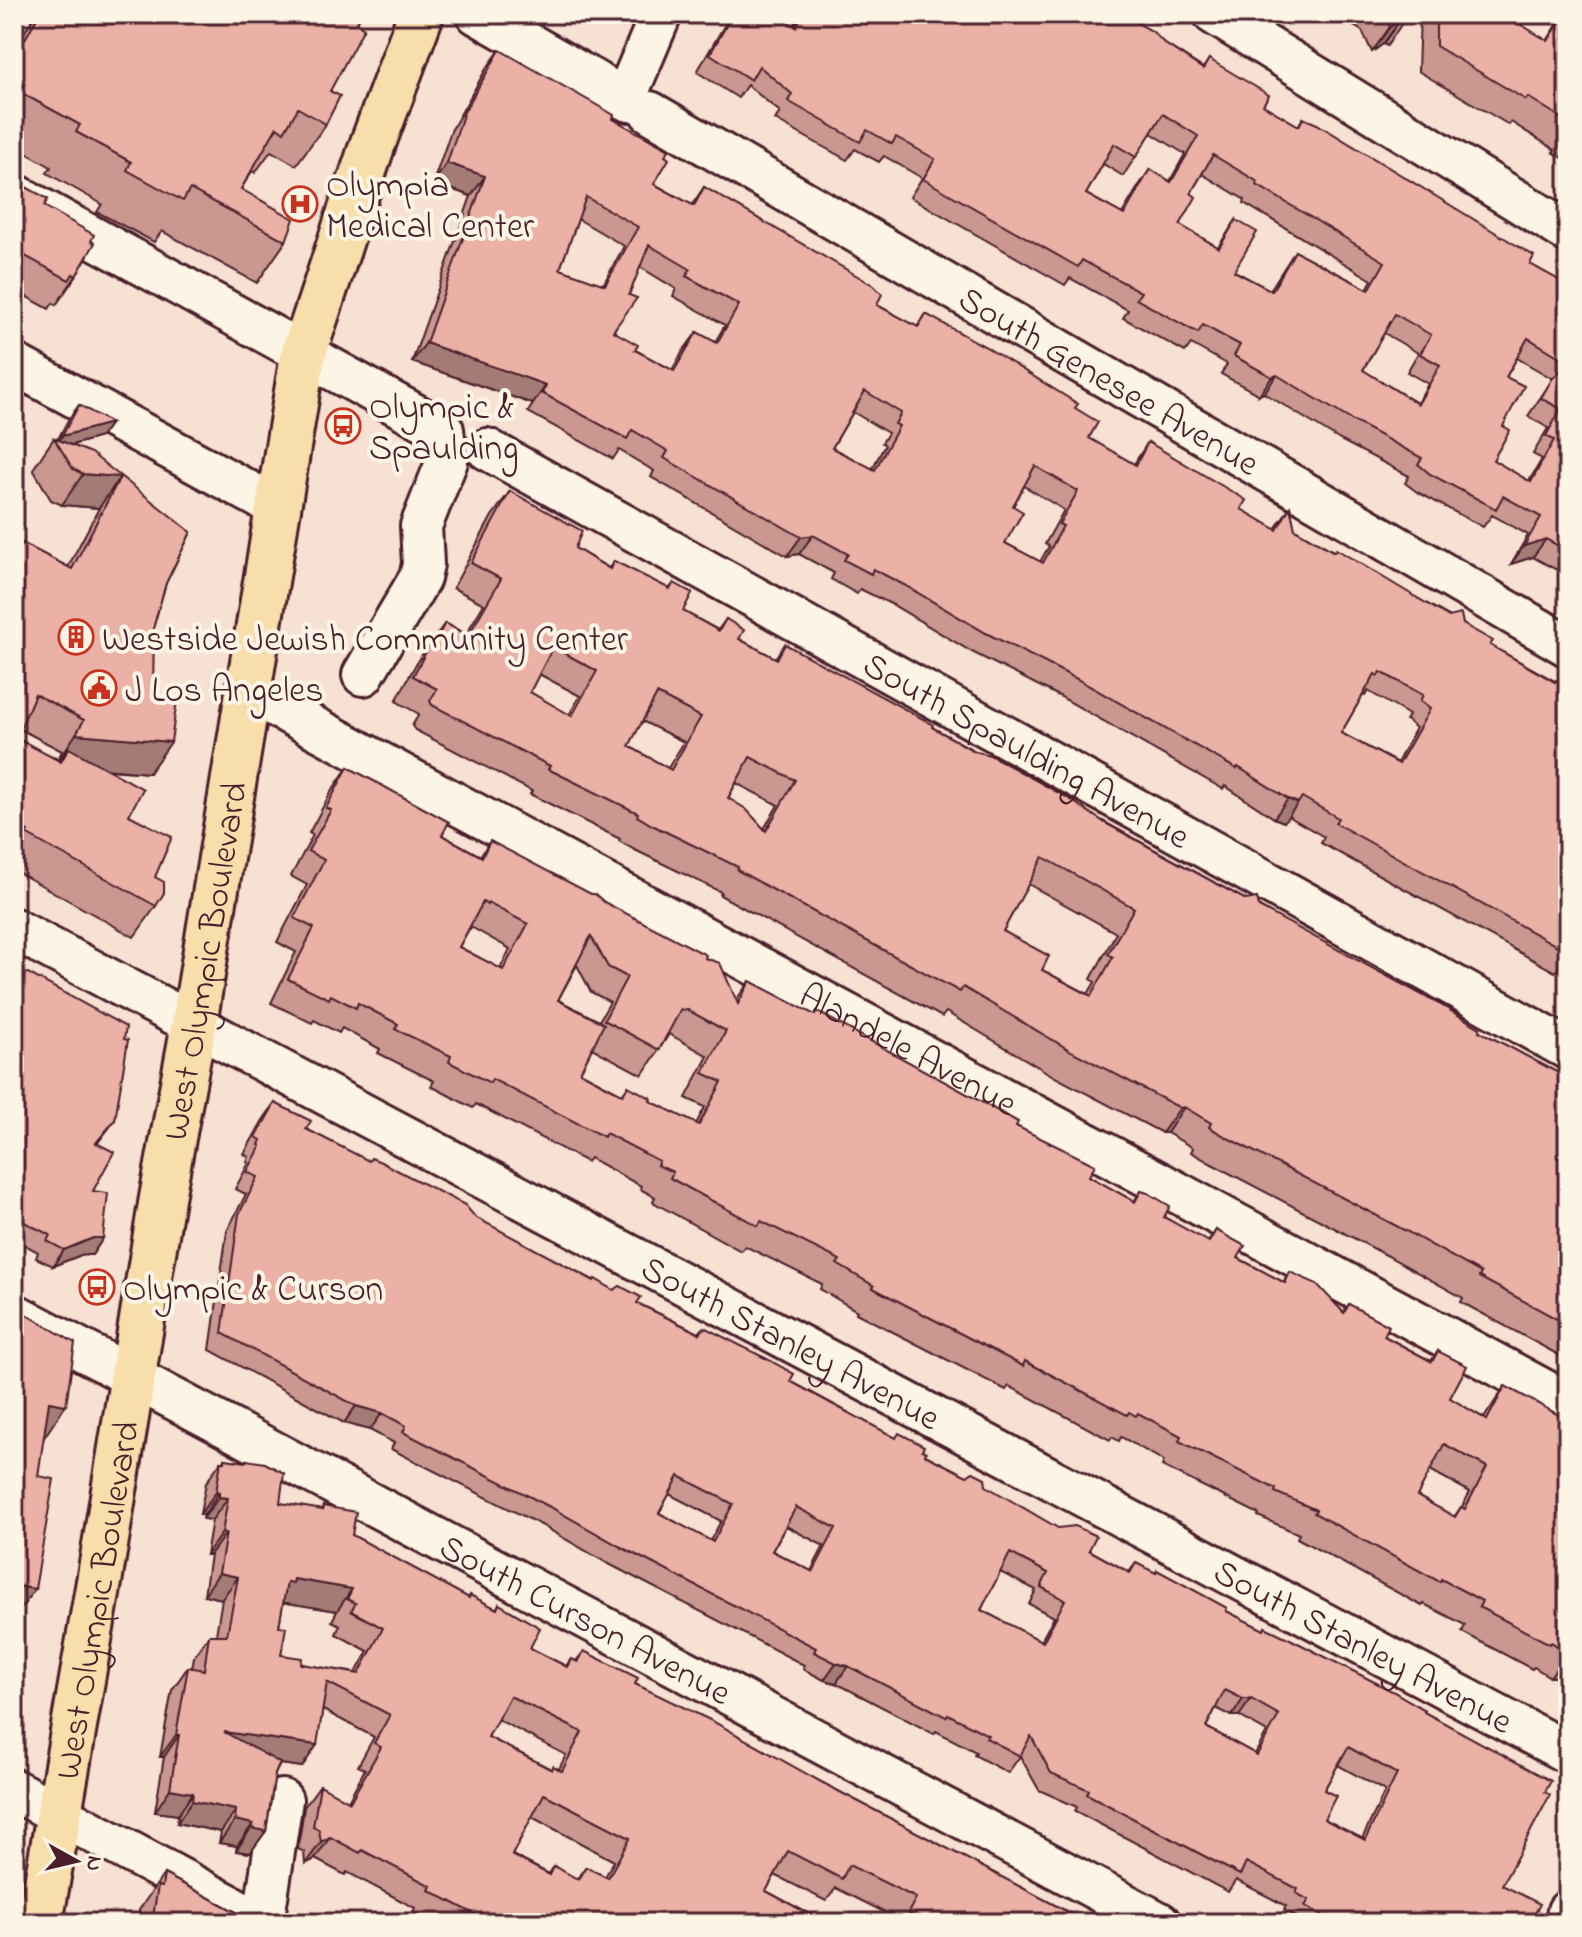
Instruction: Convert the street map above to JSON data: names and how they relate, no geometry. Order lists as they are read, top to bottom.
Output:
{
  "streets": {
    "main road": ["West Olympic Boulevard"],
    "street": [
      "South Genesee Avenue",
      "South Spaulding Avenue",
      "Alandele Avenue",
      "South Stanley Avenue",
      "South Curson Avenue"
    ]
  },
  "crossings": [
    ["West Olympic Boulevard", "Alandele Avenue"],
    ["West Olympic Boulevard", "South Stanley Avenue"],
    ["West Olympic Boulevard", "South Curson Avenue"]
  ],
  "places": {
    "hospital": ["Olympia Medical Center"],
    "bus stop": ["Olympic & Spaulding", "Olympic & Curson"],
    "building": ["Westside Jewish Community Center"],
    "public building": ["J Los Angeles"]
  },
  "north": "right"
}
